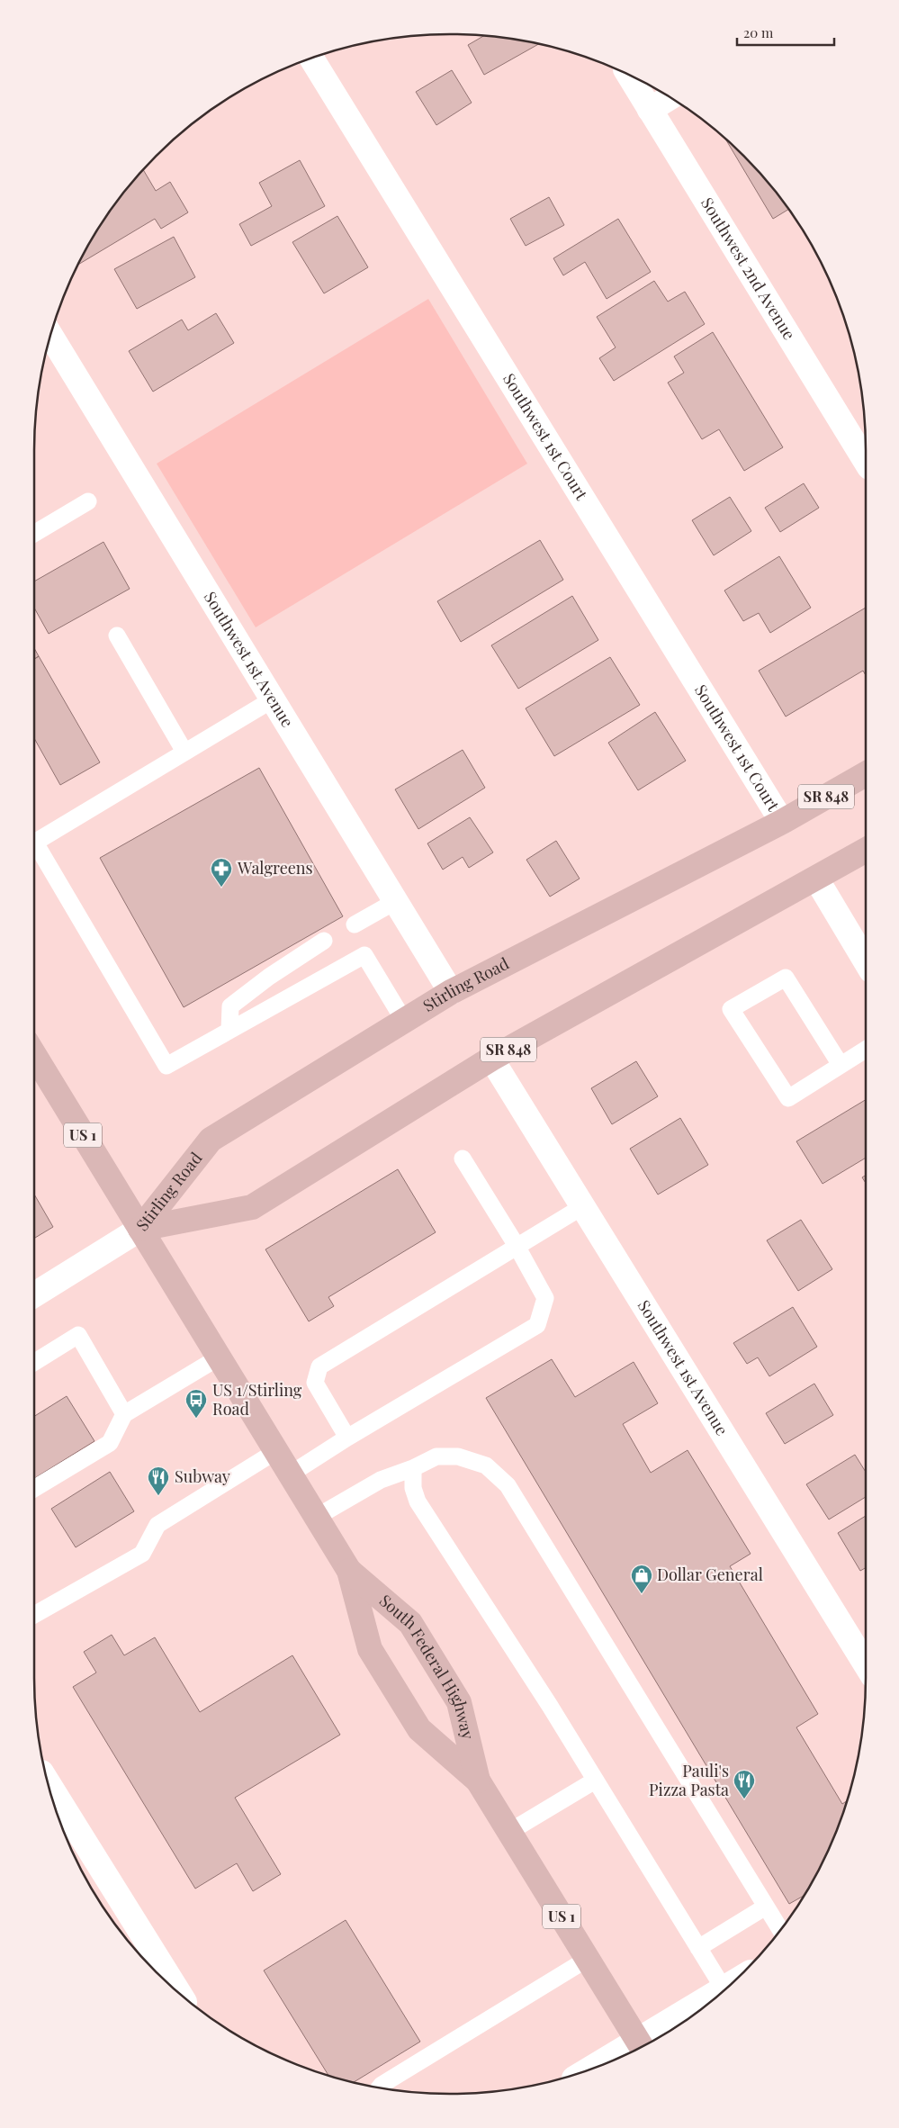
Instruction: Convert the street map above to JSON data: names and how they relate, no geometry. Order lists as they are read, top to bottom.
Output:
{
  "streets": {
    "main road": [
      "SR 848",
      "Stirling Road",
      "US 1",
      "South Federal Highway"
    ],
    "street": ["Southwest 2nd Avenue", "Southwest 1st Court", "Southwest 1st Avenue"]
  },
  "crossings": [
    ["Southwest 1st Court", "Stirling Road"],
    ["Southwest 1st Avenue", "Stirling Road"],
    ["Stirling Road", "South Federal Highway"]
  ],
  "places": {
    "pharmacy": ["Walgreens"],
    "bus stop": ["US 1/Stirling Road"],
    "restaurant": ["Subway", "Pauli's Pizza Pasta"],
    "shop": ["Dollar General"]
  },
  "scale_bar": "20 m"
}
